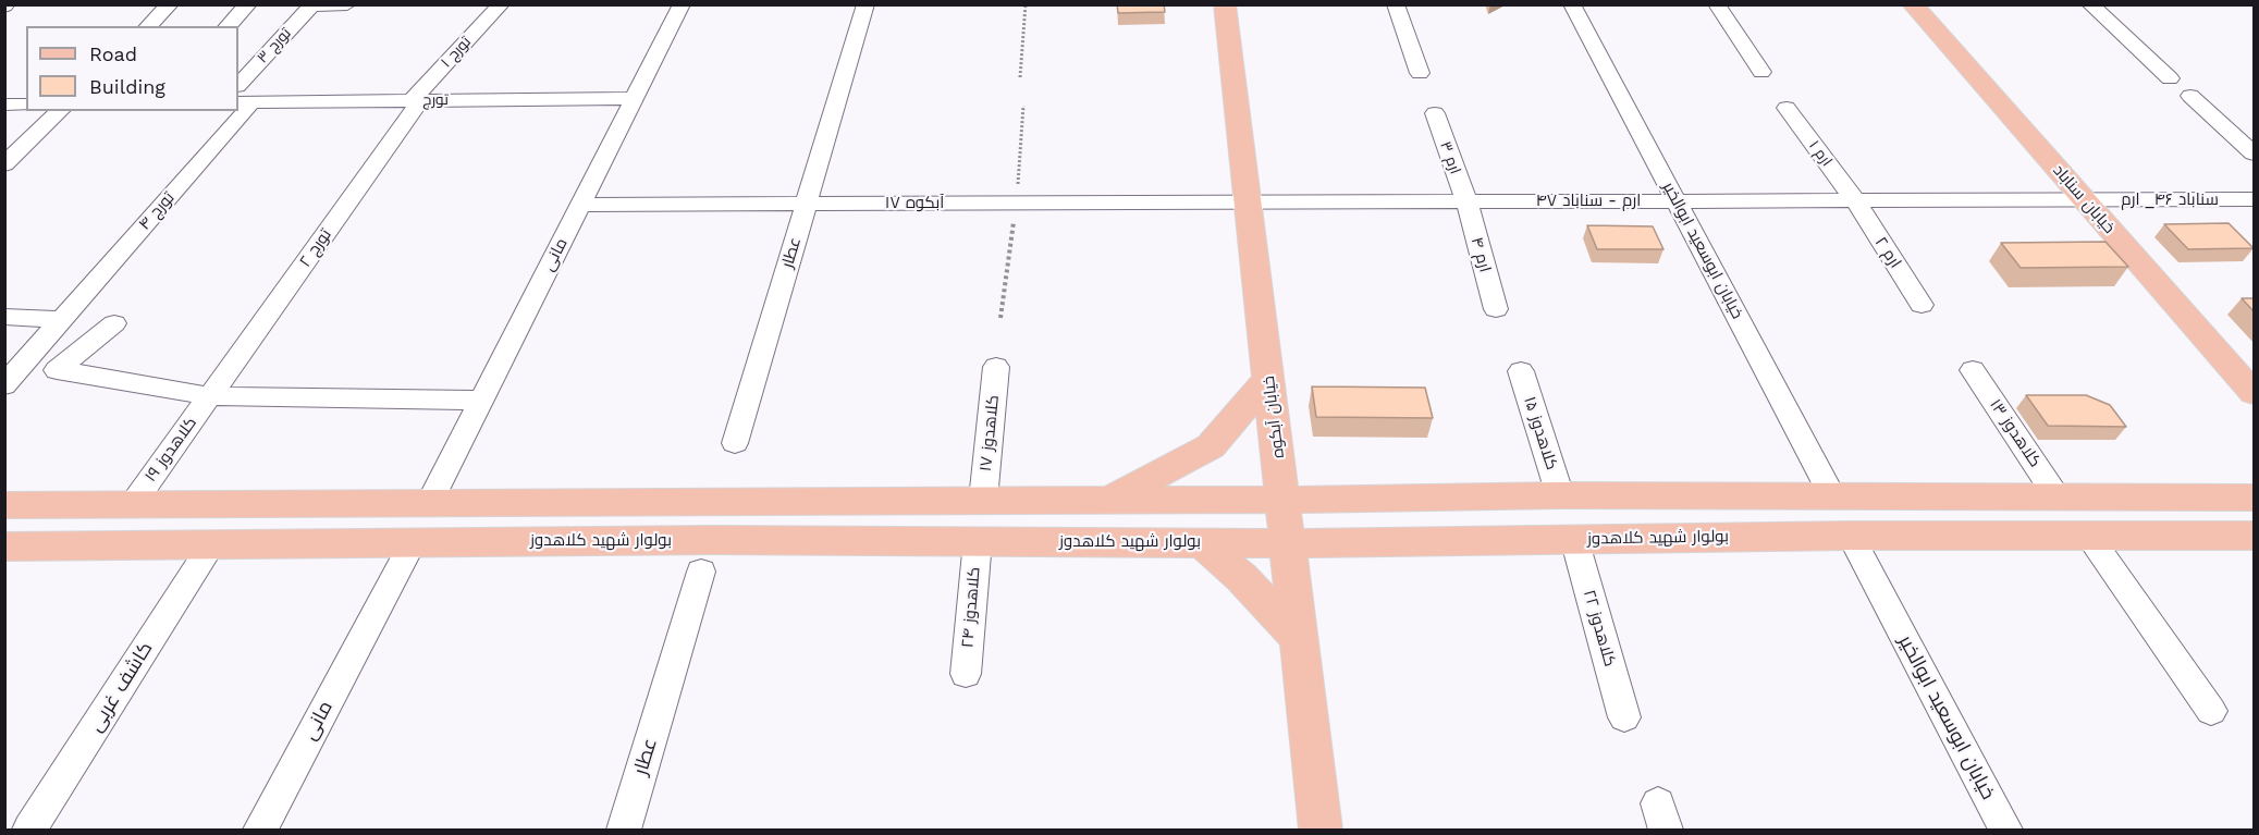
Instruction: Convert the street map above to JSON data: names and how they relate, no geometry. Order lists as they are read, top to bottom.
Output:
{
  "streets": {
    "main road": ["خیابان سناباد", "خیابان آبکوه", "بولوار شهید کلاهدوز"],
    "street": [
      "تورج ۳",
      "تورج ۱",
      "تورج",
      "ارم ۱",
      "ارم ۳",
      "سناباد ۴۶_ ارم",
      "ارم - سناباد ۴۷",
      "آبکوه ۱۷",
      "تورج ۴",
      "تورج ۲",
      "خیابان ابوسعید ابوالخیر",
      "عطار",
      "ارم ۲",
      "مانی",
      "ارم ۴",
      "کلاهدوز ۱۷",
      "کلاهدوز ۱۵",
      "کلاهدوز ۱۳",
      "کلاهدوز ۱۹",
      "کلاهدوز ۲۴",
      "کلاهدوز ۲۲",
      "کاشف غربی"
    ]
  },
  "crossings": [
    ["تورج ۳", "تورج"],
    ["تورج ۱", "تورج"],
    ["تورج ۱", "تورج ۲"],
    ["تورج", "تورج ۲"],
    ["تورج", "مانی"],
    ["ارم ۱", "ارم - سناباد ۴۷"],
    ["ارم ۱", "ارم ۲"],
    ["ارم ۳", "ارم - سناباد ۴۷"],
    ["ارم ۳", "ارم ۴"],
    ["خیابان سناباد", "سناباد ۴۶_ ارم"],
    ["خیابان سناباد", "ارم - سناباد ۴۷"],
    ["سناباد ۴۶_ ارم", "ارم - سناباد ۴۷"],
    ["ارم - سناباد ۴۷", "آبکوه ۱۷"],
    ["ارم - سناباد ۴۷", "خیابان ابوسعید ابوالخیر"],
    ["ارم - سناباد ۴۷", "ارم ۲"],
    ["ارم - سناباد ۴۷", "ارم ۴"],
    ["ارم - سناباد ۴۷", "خیابان آبکوه"],
    ["آبکوه ۱۷", "عطار"],
    ["آبکوه ۱۷", "مانی"],
    ["آبکوه ۱۷", "خیابان آبکوه"],
    ["تورج ۲", "کلاهدوز ۱۹"],
    ["خیابان ابوسعید ابوالخیر", "بولوار شهید کلاهدوز"],
    ["مانی", "بولوار شهید کلاهدوز"],
    ["خیابان آبکوه", "بولوار شهید کلاهدوز"],
    ["بولوار شهید کلاهدوز", "کلاهدوز ۲۴"],
    ["بولوار شهید کلاهدوز", "کلاهدوز ۲۲"],
    ["بولوار شهید کلاهدوز", "کاشف غربی"]
  ],
  "legend": ["Road", "Building"]
}
